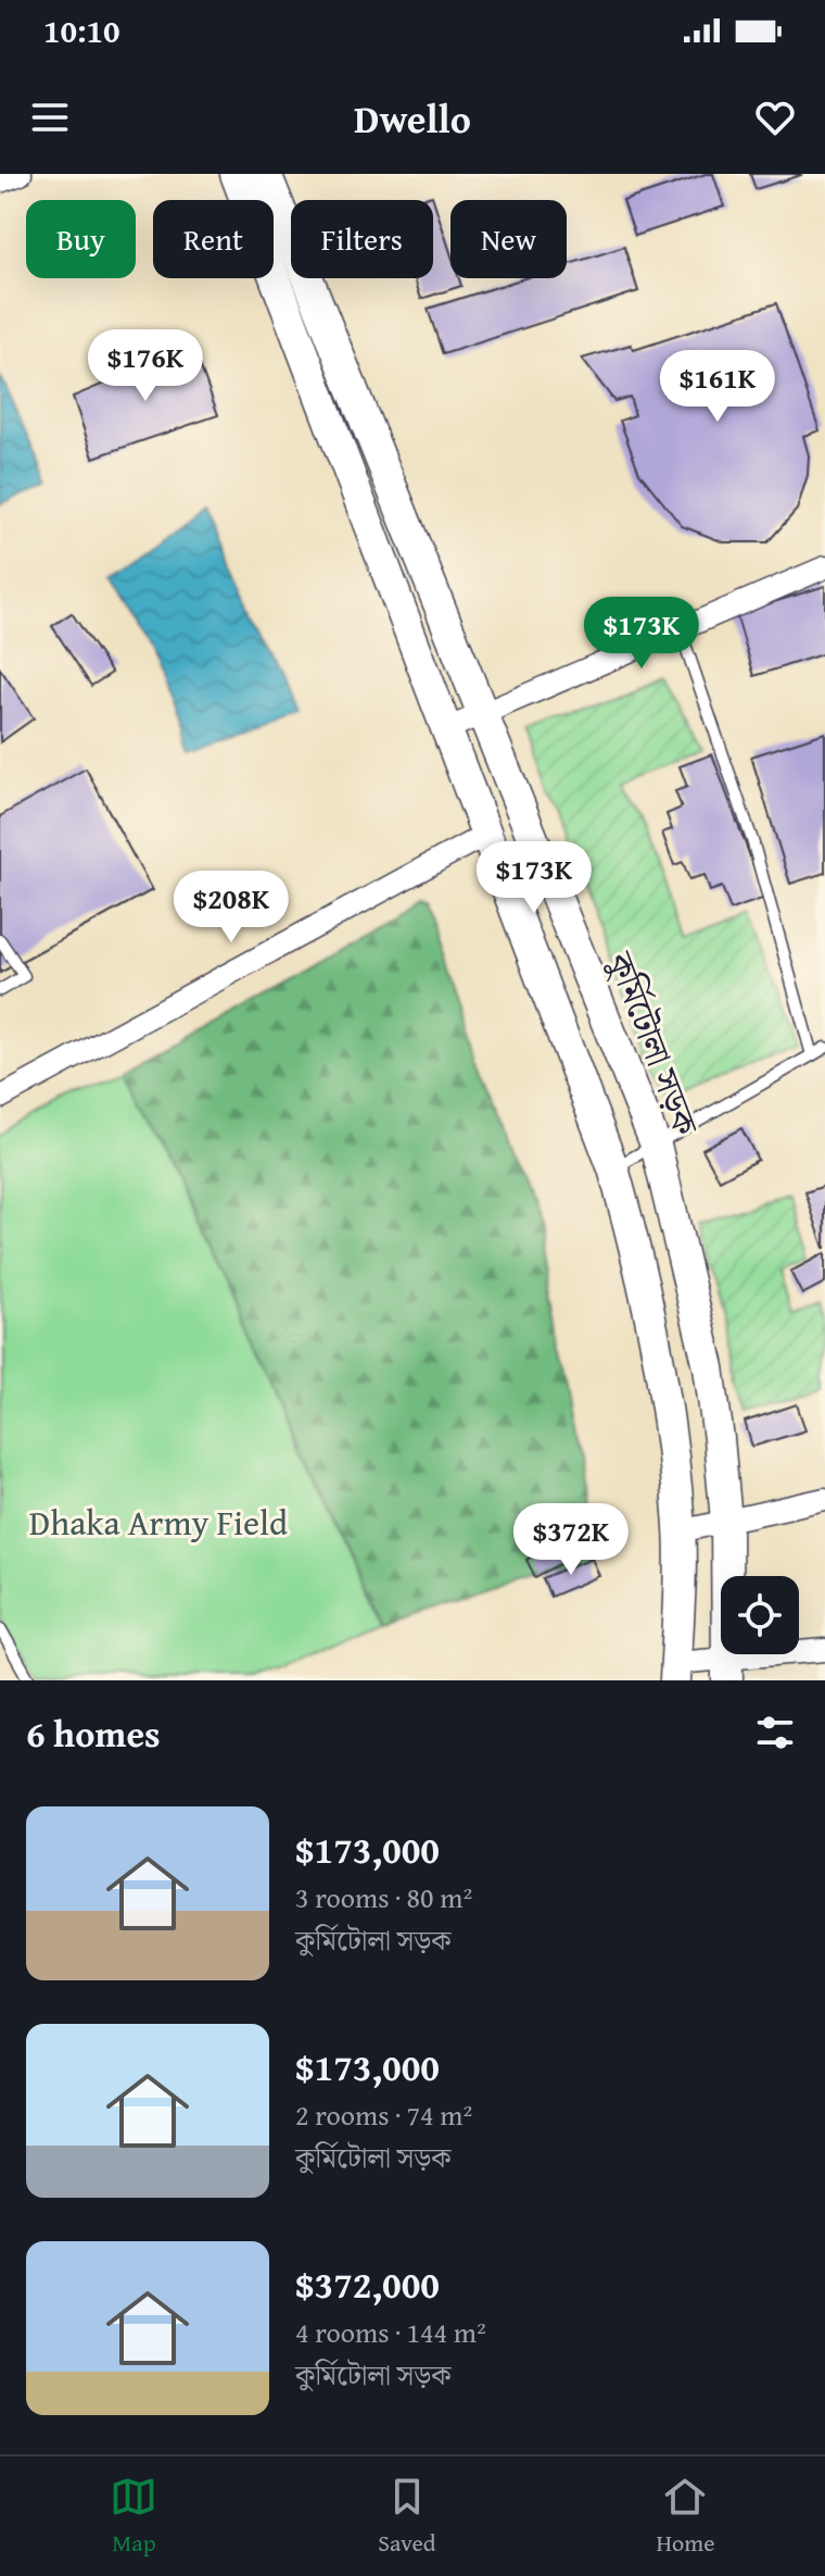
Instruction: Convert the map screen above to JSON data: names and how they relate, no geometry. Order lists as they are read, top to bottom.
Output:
{
  "streets": {
    "main road": ["কুর্মিটোলা সড়ক"]
  },
  "parks": ["Dhaka Army Field"],
  "page": {
    "status": "10:10",
    "header": "Dwello",
    "chip": [
      "Buy",
      "Rent",
      "Filters",
      "New"
    ],
    "price": [
      "$176K",
      "$161K",
      "$173K",
      "$173K",
      "$208K",
      "$372K"
    ],
    "heading": "6 homes",
    "list": [
      {
        "name": "$173,000",
        "note": "3 rooms · 80 m² · কুর্মিটোলা সড়ক"
      },
      {
        "name": "$173,000",
        "note": "2 rooms · 74 m² · কুর্মিটোলা সড়ক"
      },
      {
        "name": "$372,000",
        "note": "4 rooms · 144 m² · কুর্মিটোলা সড়ক"
      }
    ],
    "tabs": ["Map", "Saved", "Home"]
  }
}
